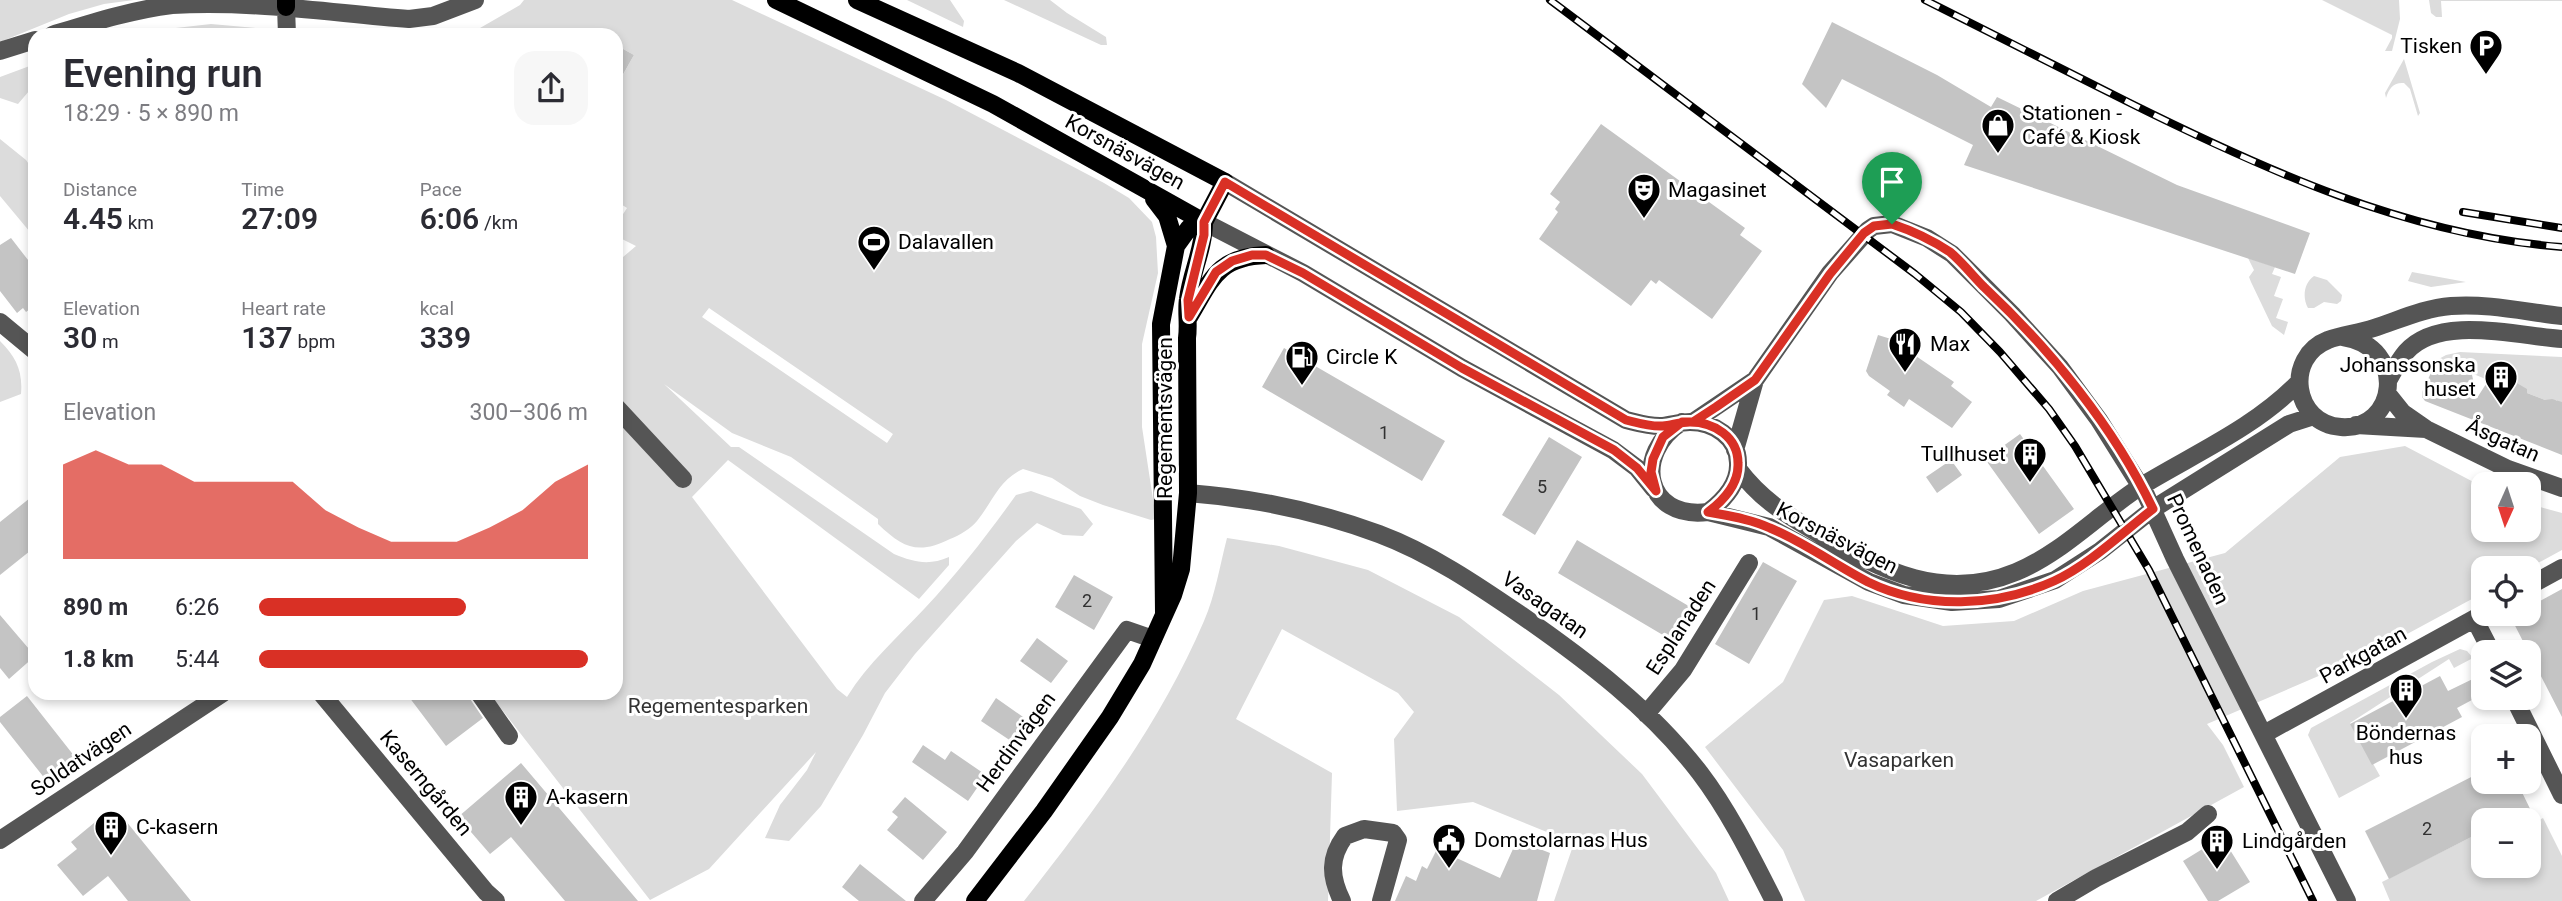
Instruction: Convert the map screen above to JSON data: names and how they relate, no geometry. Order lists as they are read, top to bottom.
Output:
{
  "streets": {
    "main road": ["Korsnäsvägen", "Regementsvägen"],
    "street": [
      "Åsgatan",
      "Promenaden",
      "Vasagatan",
      "Esplanaden",
      "Parkgatan",
      "Herdinvägen",
      "Soldatvägen",
      "Kaserngården"
    ]
  },
  "crossings": [
    ["Korsnäsvägen", "Regementsvägen"],
    ["Korsnäsvägen", "Åsgatan"],
    ["Korsnäsvägen", "Promenaden"],
    ["Regementsvägen", "Vasagatan"],
    ["Regementsvägen", "Herdinvägen"],
    ["Promenaden", "Parkgatan"],
    ["Vasagatan", "Esplanaden"]
  ],
  "parks": ["Regementesparken", "Vasaparken"],
  "places": {
    "parking": ["Tisken"],
    "shop": ["Stationen - Café & Kiosk"],
    "theatre": ["Magasinet"],
    "sports": ["Dalavallen"],
    "restaurant": ["Max"],
    "fuel station": ["Circle K"],
    "building": [
      "Johanssonska huset",
      "Tullhuset",
      "Böndernas hus",
      "A-kasern",
      "C-kasern",
      "Lindgården"
    ],
    "public building": ["Domstolarnas Hus"]
  },
  "house_numbers": [
    "1",
    "5",
    "2",
    "1",
    "2"
  ],
  "north": "bottom",
  "page": {
    "heading": ["Evening run", "18:29 · 5 × 890 m"],
    "stats": [
      ["Distance", "4.45 km"],
      ["Time", "27:09"],
      ["Pace", "6:06 /km"],
      ["Elevation", "30 m"],
      ["Heart rate", "137 bpm"],
      ["kcal", "339"]
    ],
    "chart": ["Elevation", "300–306 m"],
    "map_buttons": ["+", "−"],
    "list": [
      {
        "name": "890 m",
        "note": "6:26"
      },
      {
        "name": "1.8 km",
        "note": "5:44"
      }
    ]
  }
}
